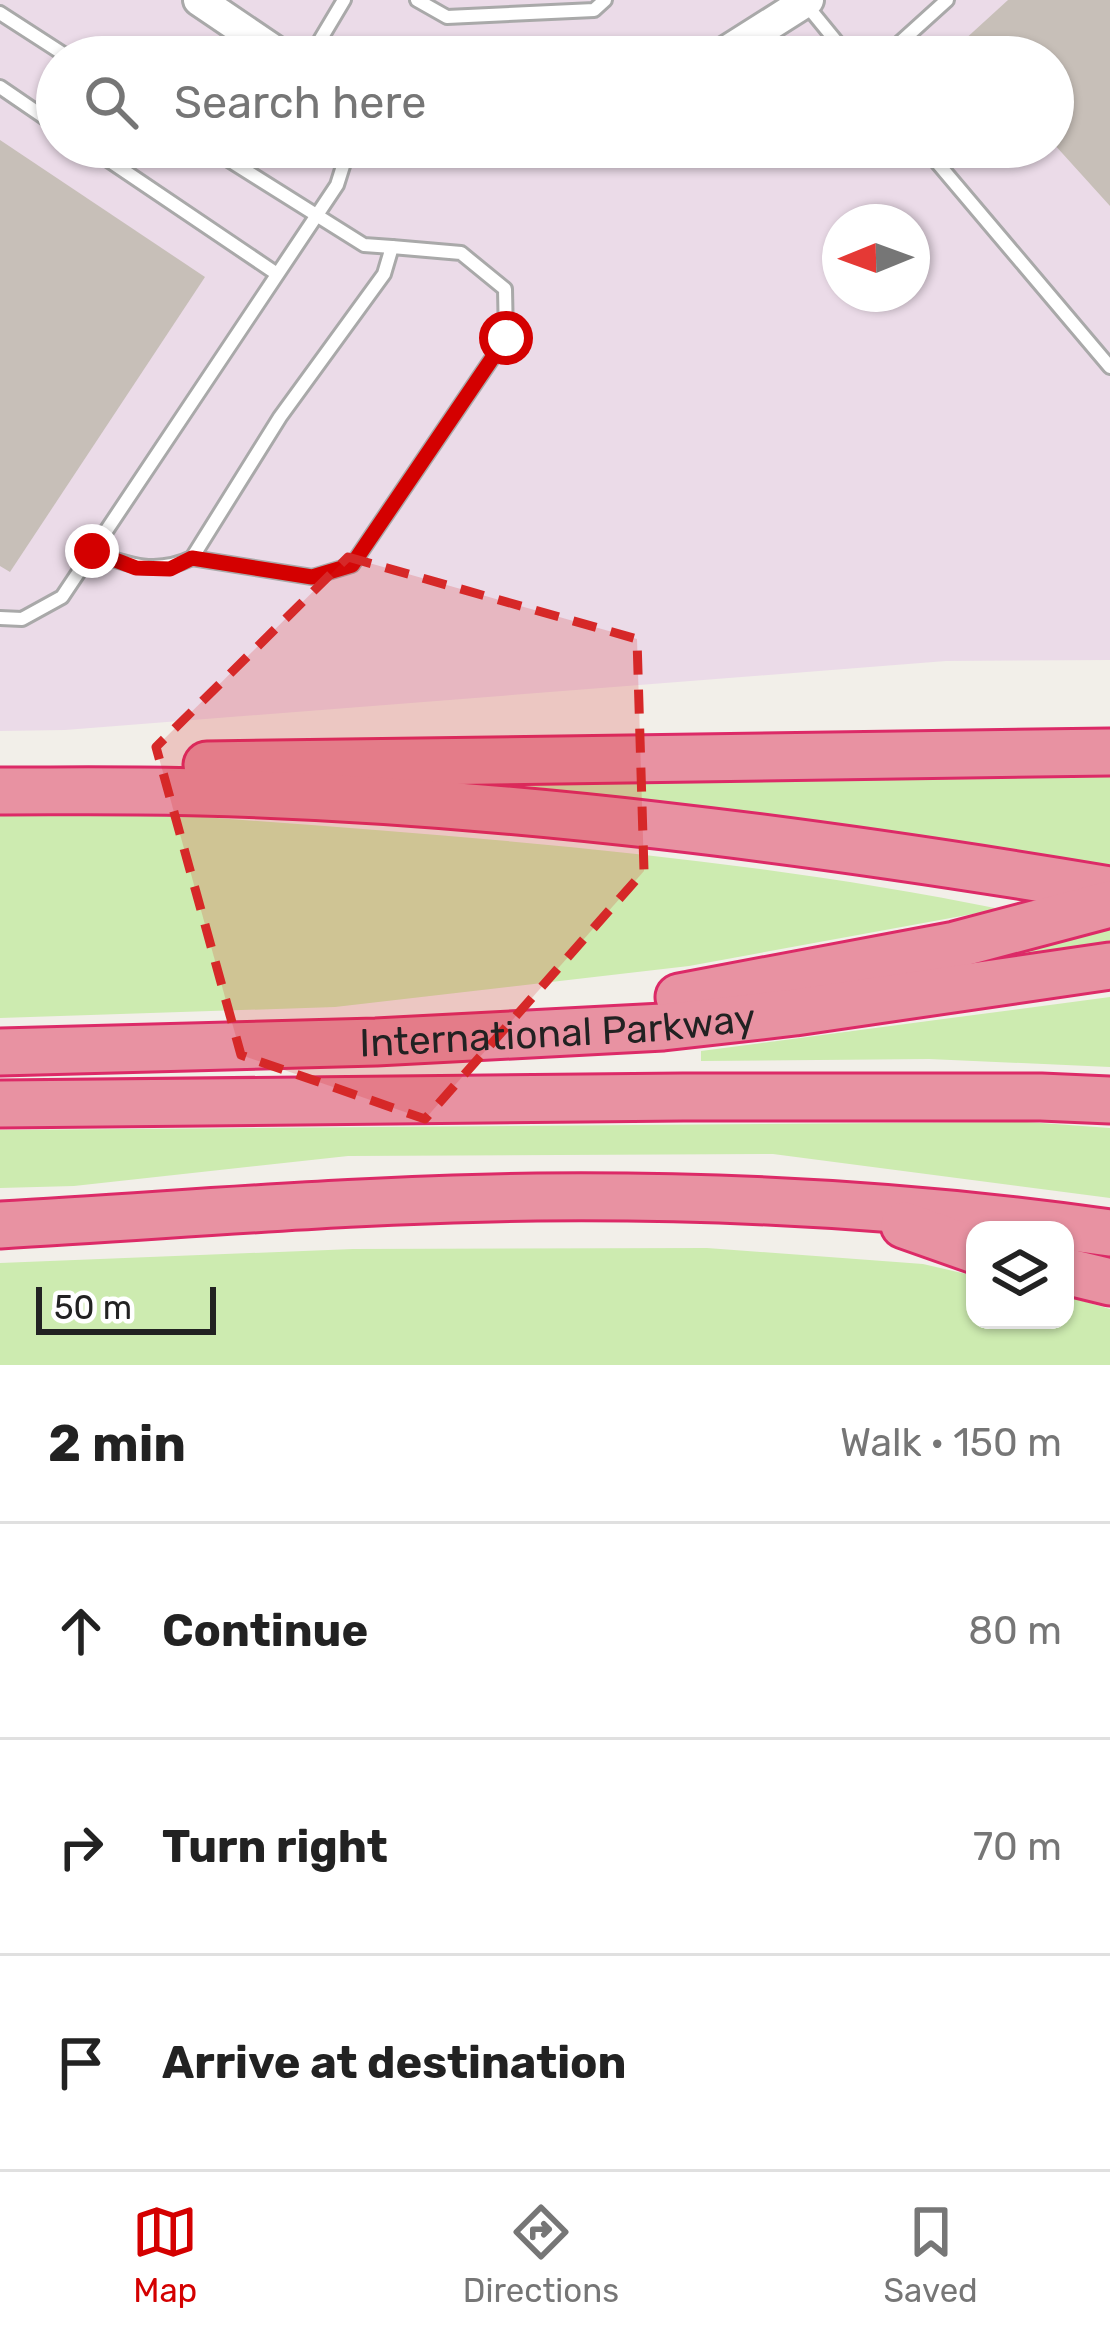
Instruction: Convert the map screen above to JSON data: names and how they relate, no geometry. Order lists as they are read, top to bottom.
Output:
{
  "streets": {
    "highway": ["International Parkway"]
  },
  "scale_bar": "50 m",
  "north": "left",
  "page": {
    "search": "Search here",
    "scale": "50 m",
    "heading": ["2 min", "Walk · 150 m"],
    "list": [
      ["Continue", "80 m"],
      ["Turn right", "70 m"],
      "Arrive at destination"
    ],
    "nav": ["Map", "Directions", "Saved"]
  }
}
